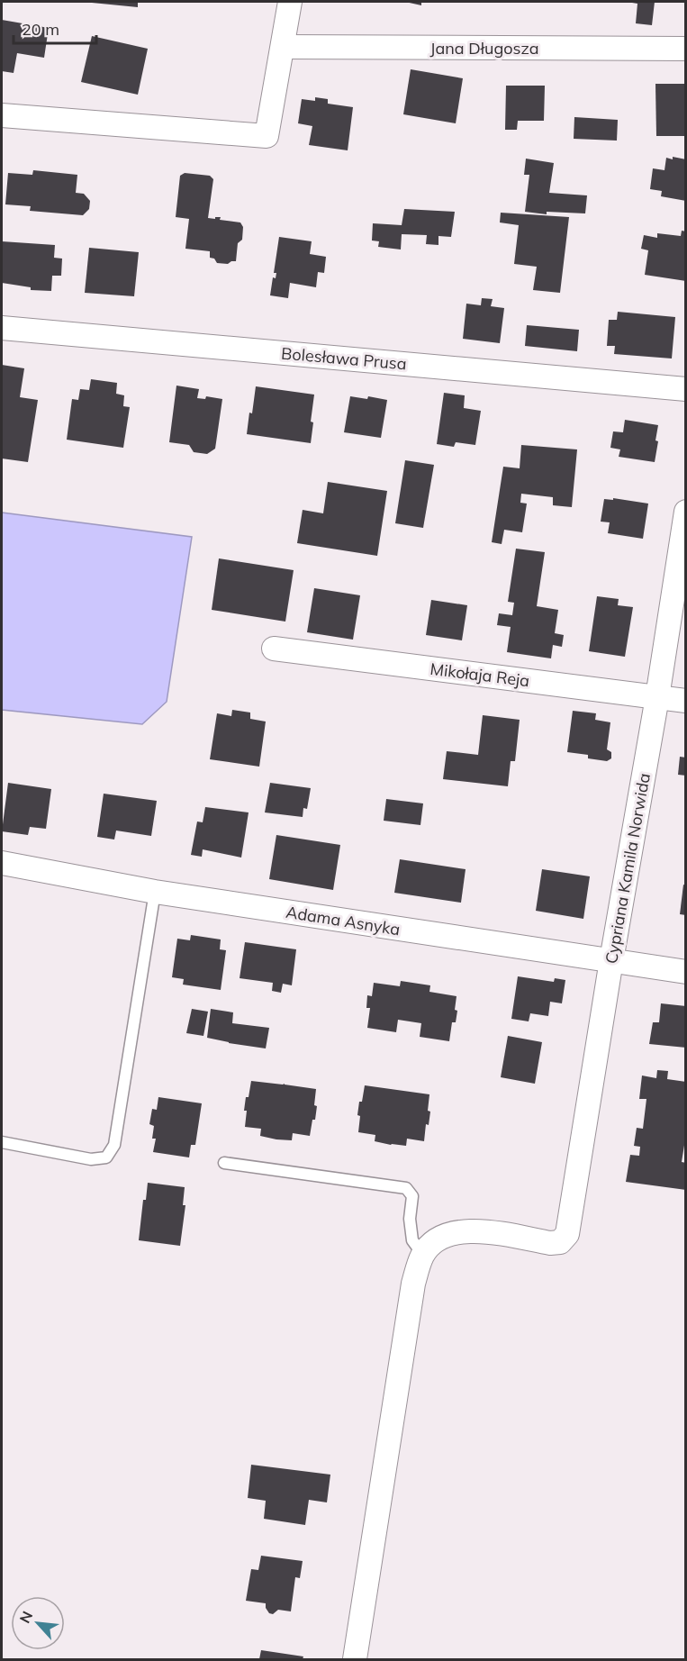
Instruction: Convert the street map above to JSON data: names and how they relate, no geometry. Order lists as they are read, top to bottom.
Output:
{
  "streets": {
    "street": [
      "Jana Długosza",
      "Bolesława Prusa",
      "Mikołaja Reja",
      "Cypriana Kamila Norwida",
      "Adama Asnyka"
    ]
  },
  "crossings": [
    ["Mikołaja Reja", "Cypriana Kamila Norwida"],
    ["Cypriana Kamila Norwida", "Adama Asnyka"]
  ],
  "scale_bar": "20 m",
  "north": "top left"
}
